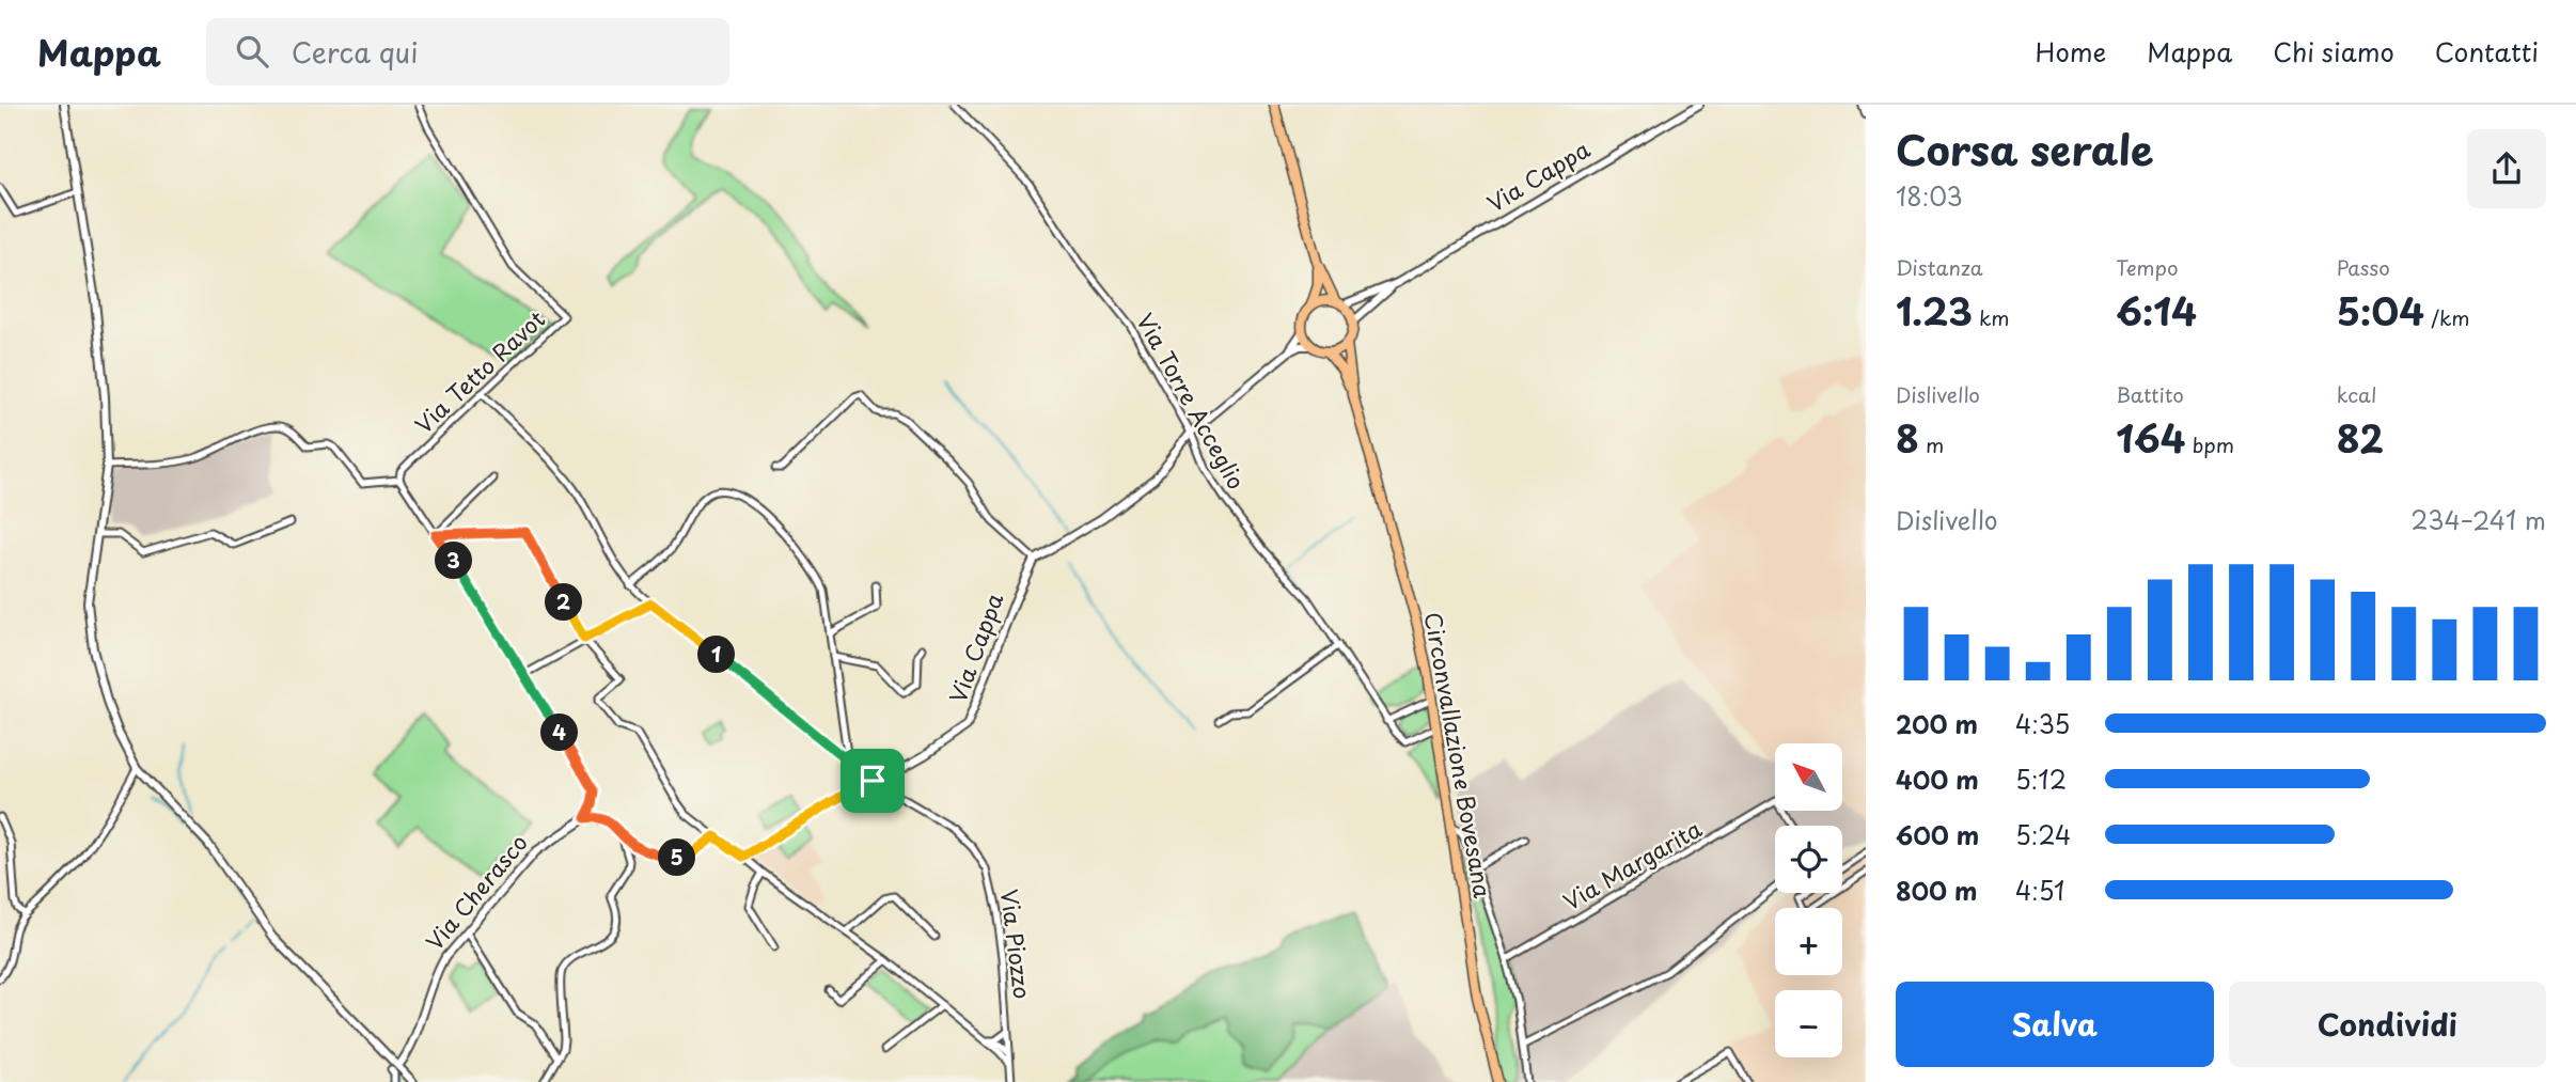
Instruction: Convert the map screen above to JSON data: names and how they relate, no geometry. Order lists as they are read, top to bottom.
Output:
{
  "streets": {
    "main road": ["Circonvallazione Bovesana"],
    "street": [
      "Via Cappa",
      "Via Tetto Ravot",
      "Via Torre Acceglio",
      "Via Margarita",
      "Via Cherasco",
      "Via Piozzo"
    ]
  },
  "crossings": [
    ["Via Cappa", "Via Piozzo"],
    ["Via Tetto Ravot", "Via Piozzo"],
    ["Via Torre Acceglio", "Circonvallazione Bovesana"]
  ],
  "north": "top left",
  "page": {
    "header": "Mappa",
    "search": "Cerca qui",
    "nav": [
      "Home",
      "Mappa",
      "Chi siamo",
      "Contatti"
    ],
    "heading": ["Corsa serale", "18:03"],
    "stats": [
      ["Distanza", "1.23 km"],
      ["Tempo", "6:14"],
      ["Passo", "5:04 /km"],
      ["Dislivello", "8 m"],
      ["Battito", "164 bpm"],
      ["kcal", "82"]
    ],
    "chart": ["Dislivello", "234–241 m"],
    "pins": [
      "3",
      "2",
      "1",
      "4",
      "5"
    ],
    "list": [
      {
        "name": "200 m",
        "note": "4:35"
      },
      {
        "name": "400 m",
        "note": "5:12"
      },
      {
        "name": "600 m",
        "note": "5:24"
      },
      {
        "name": "800 m",
        "note": "4:51"
      }
    ],
    "map_buttons": ["+", "−"],
    "buttons": ["Salva", "Condividi"]
  }
}
